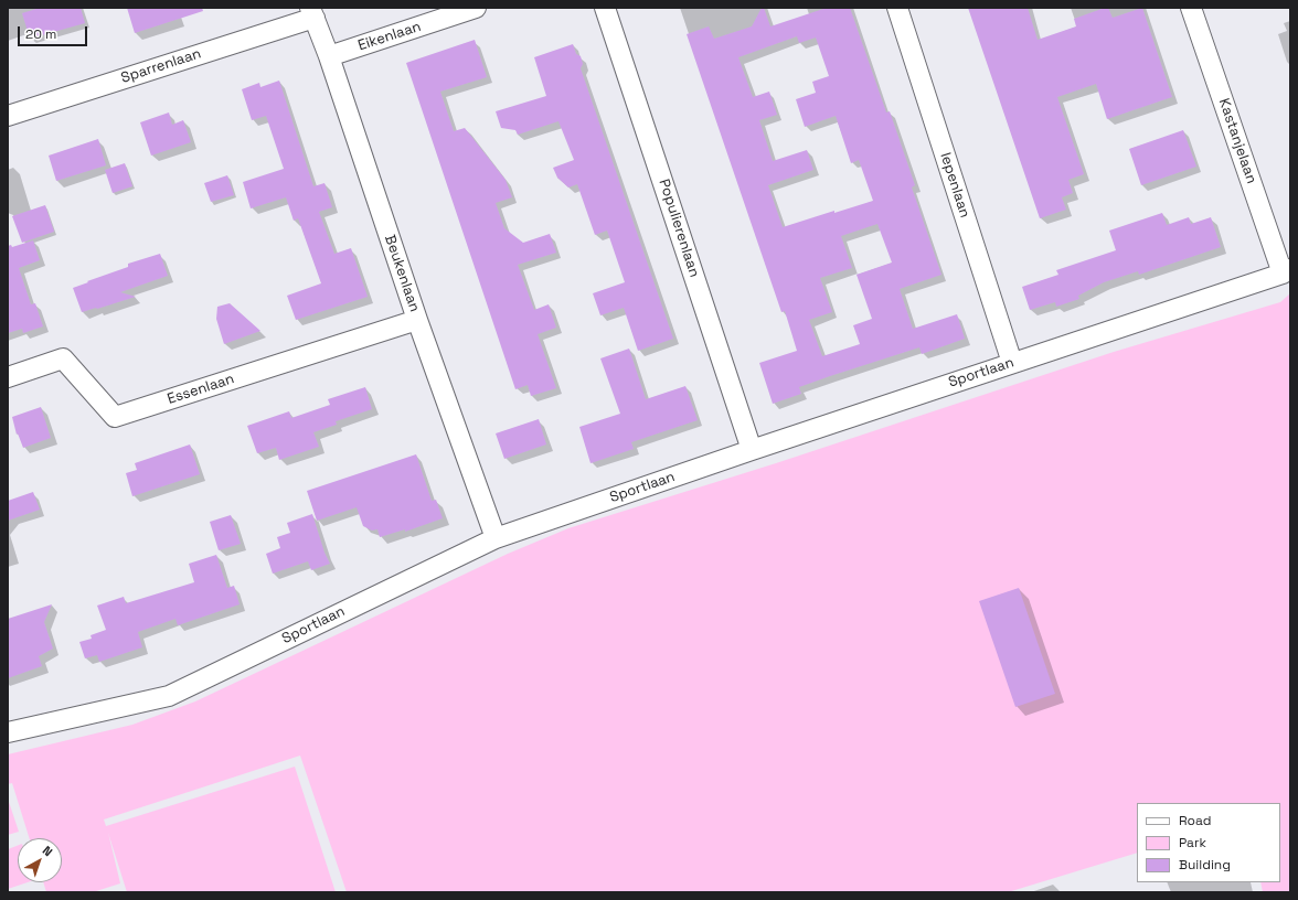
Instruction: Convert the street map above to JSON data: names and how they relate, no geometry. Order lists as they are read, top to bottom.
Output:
{
  "streets": {
    "street": [
      "Eikenlaan",
      "Sparrenlaan",
      "Kastanjelaan",
      "Iepenlaan",
      "Populierenlaan",
      "Beukenlaan",
      "Sportlaan",
      "Essenlaan"
    ]
  },
  "crossings": [
    ["Eikenlaan", "Beukenlaan"],
    ["Sparrenlaan", "Beukenlaan"],
    ["Kastanjelaan", "Sportlaan"],
    ["Iepenlaan", "Sportlaan"],
    ["Populierenlaan", "Sportlaan"],
    ["Beukenlaan", "Sportlaan"],
    ["Beukenlaan", "Essenlaan"]
  ],
  "legend": ["Road", "Park", "Building"],
  "scale_bar": "20 m",
  "north": "top right"
}
